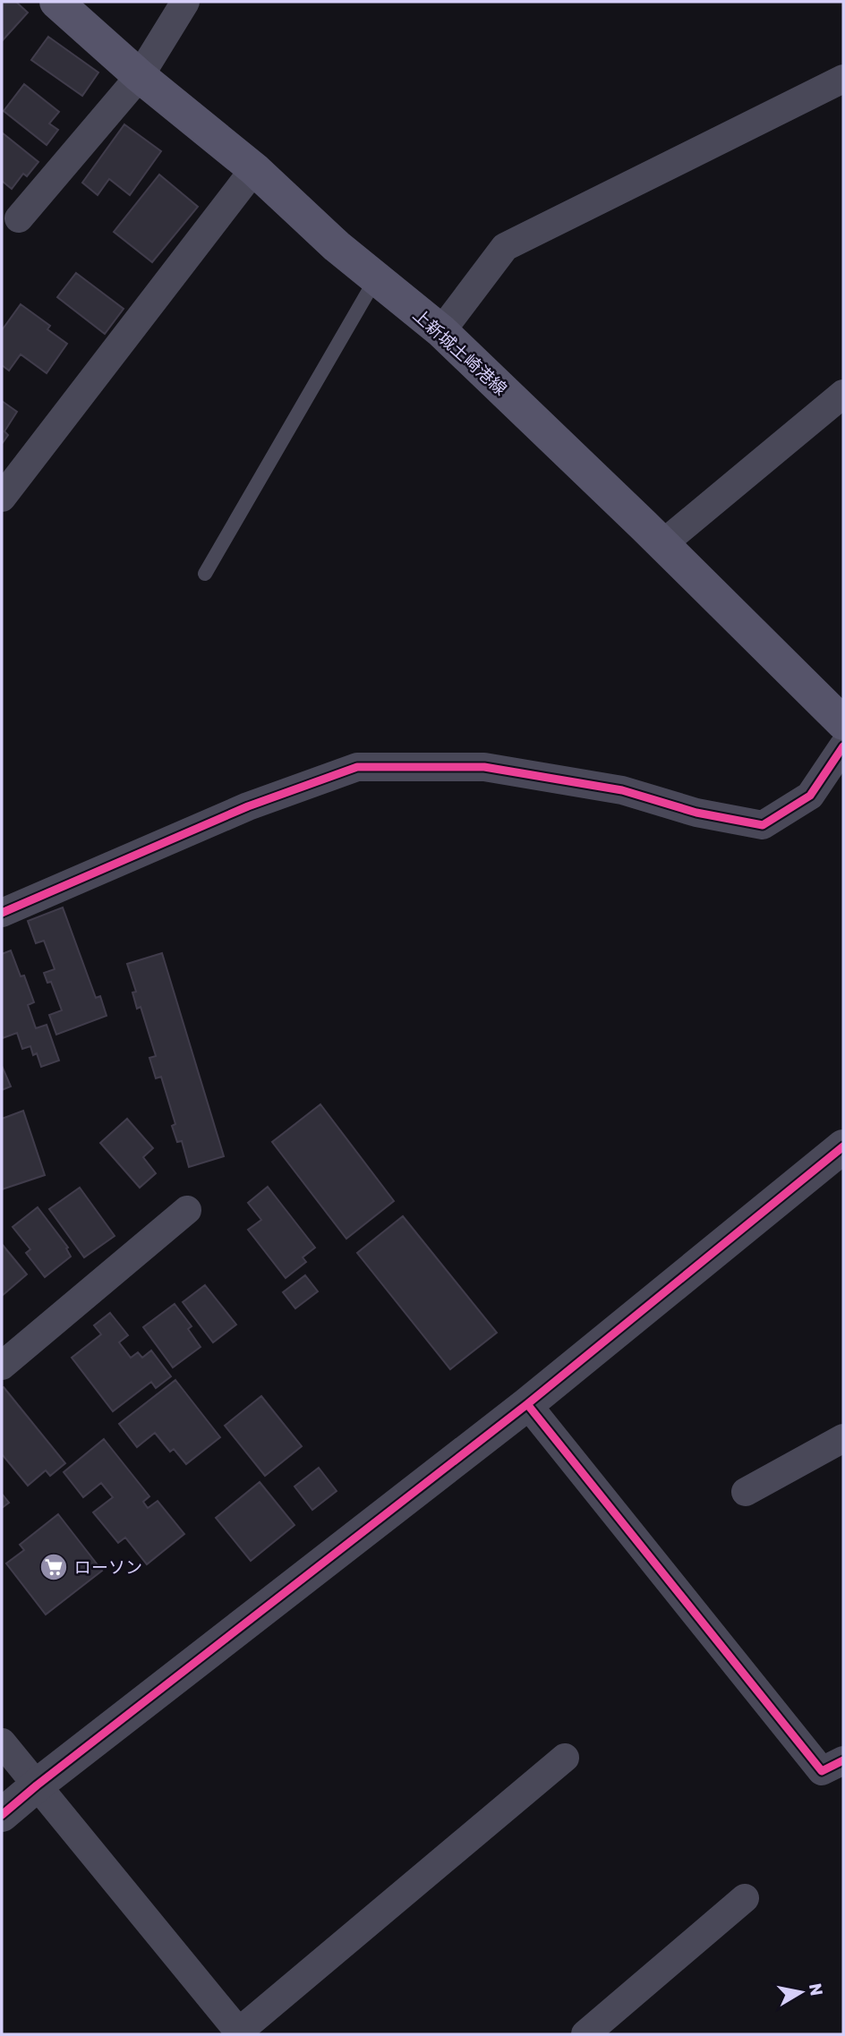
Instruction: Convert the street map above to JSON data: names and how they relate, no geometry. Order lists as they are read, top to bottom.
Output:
{
  "streets": {
    "main road": ["上新城土崎港線"]
  },
  "places": {
    "supermarket": ["ローソン"]
  },
  "north": "right"
}
